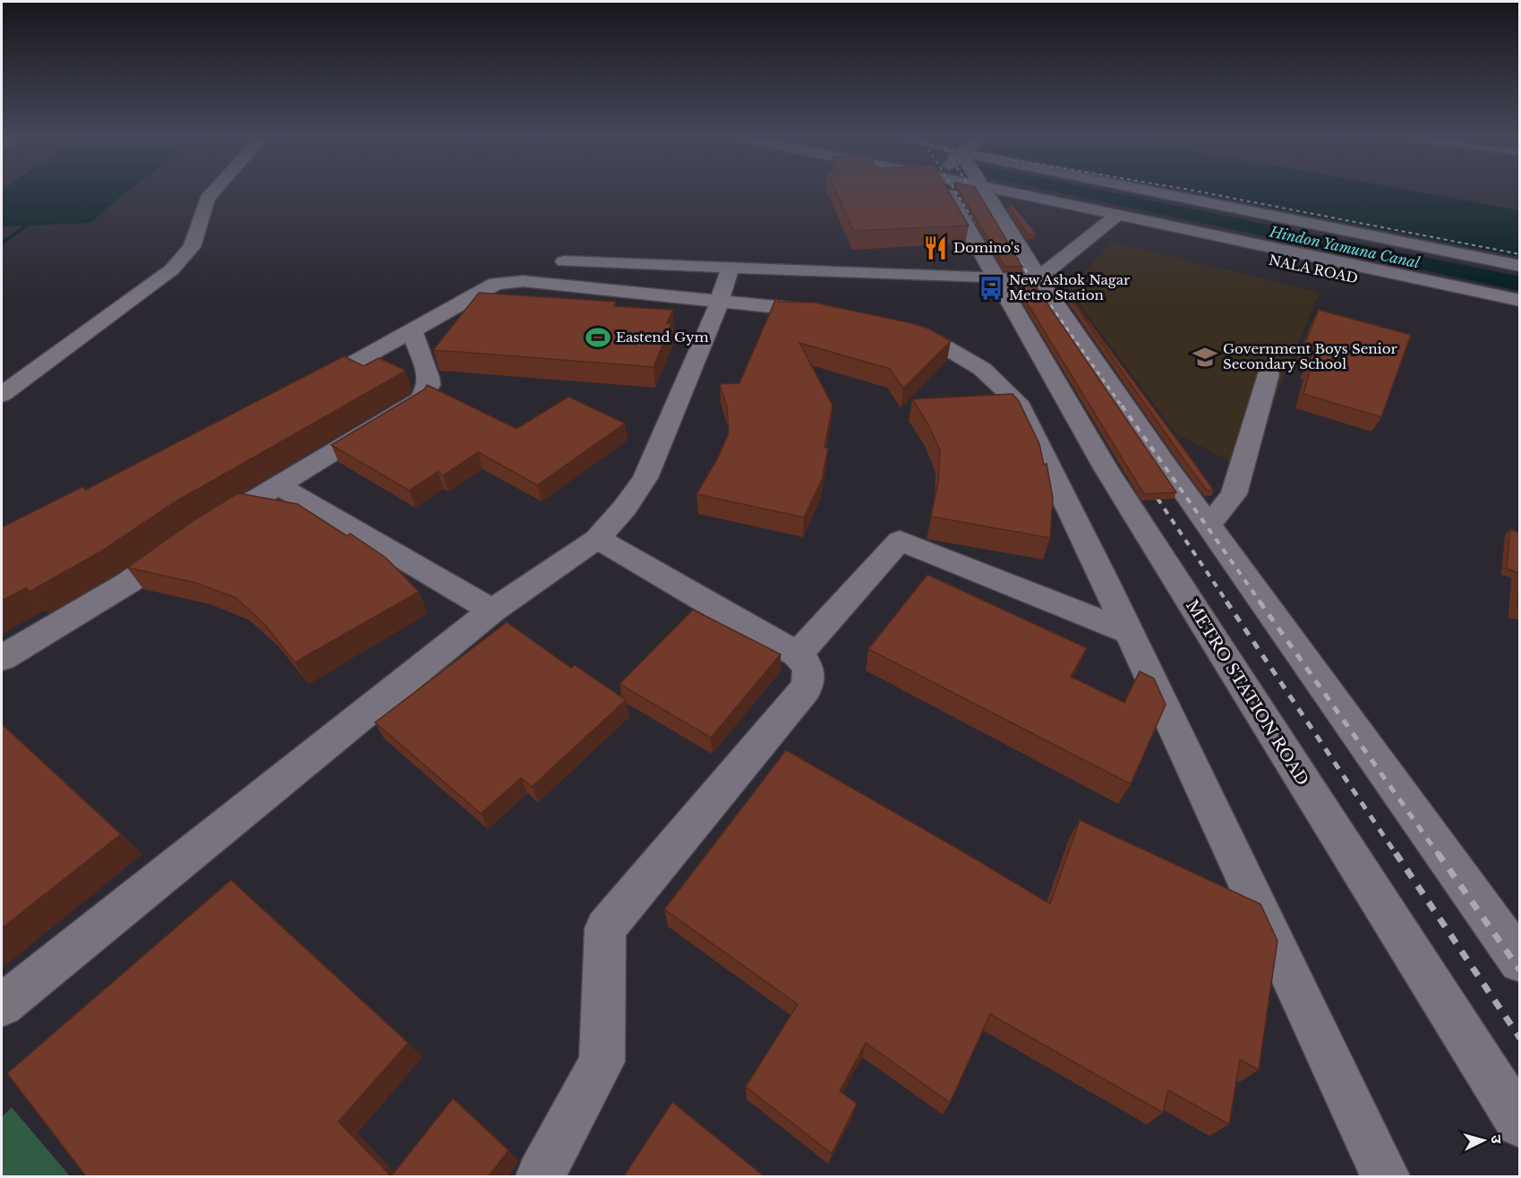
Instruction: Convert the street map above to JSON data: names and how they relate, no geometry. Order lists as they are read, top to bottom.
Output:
{
  "streets": {
    "street": ["NALA ROAD", "METRO STATION ROAD"]
  },
  "water": ["Hindon Yamuna Canal"],
  "places": {
    "restaurant": ["Domino's"],
    "bus stop": ["New Ashok Nagar Metro Station"],
    "sports": ["Eastend Gym"],
    "school or university": ["Government Boys Senior Secondary School"]
  },
  "north": "right"
}
